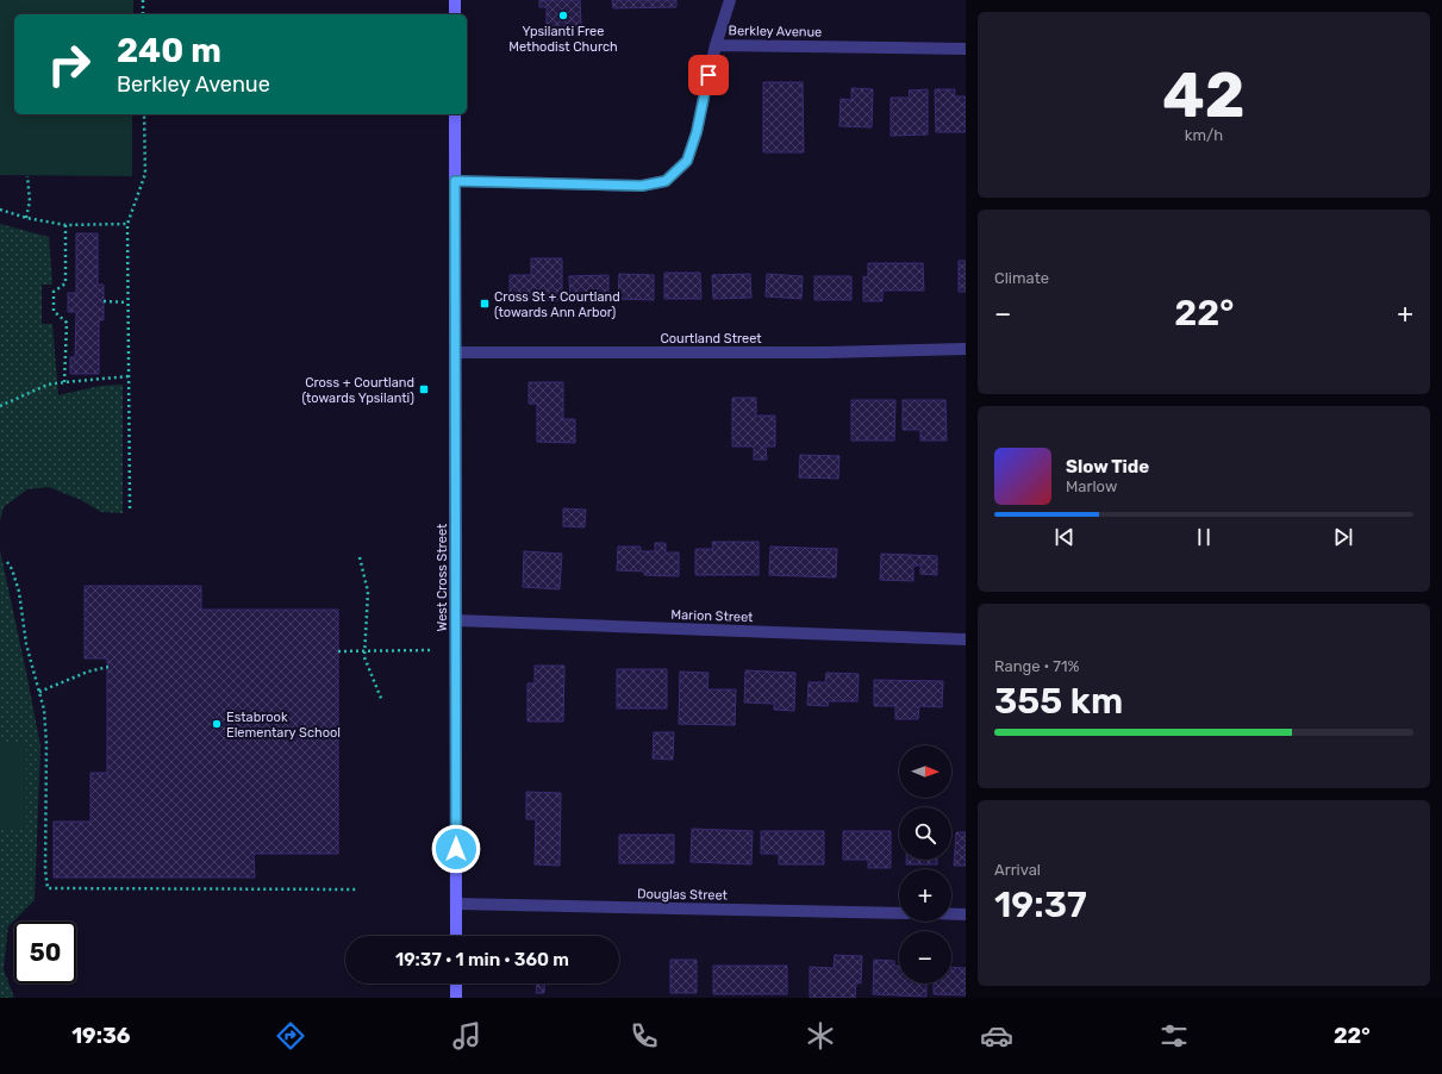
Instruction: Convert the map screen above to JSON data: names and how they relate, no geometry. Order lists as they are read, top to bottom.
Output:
{
  "streets": {
    "main road": ["West Cross Street"],
    "street": [
      "Berkley Avenue",
      "Courtland Street",
      "Marion Street",
      "Douglas Street"
    ]
  },
  "crossings": [
    ["Berkley Avenue", "West Cross Street"],
    ["Courtland Street", "West Cross Street"],
    ["West Cross Street", "Marion Street"],
    ["West Cross Street", "Douglas Street"]
  ],
  "places": {
    "other": ["Ypsilanti Free Methodist Church", "Estabrook Elementary School"],
    "transit": ["Cross St + Courtland (towards Ann Arbor)", "Cross + Courtland (towards Ypsilanti)"]
  },
  "north": "right",
  "page": {
    "tile": [
      ["42", "km/h"],
      "Climate",
      ["Range · 71%", "355 km"],
      ["Arrival", "19:37"]
    ],
    "turn": ["240 m", "Berkley Avenue"],
    "heat": ["−", "22°", "+"],
    "song": ["Slow Tide", "Marlow"],
    "map_buttons": ["+", "−"],
    "limit": "50",
    "trip": "19:37 · 1 min · 360 m",
    "tabs": ["19:36", "22°"]
  }
}
